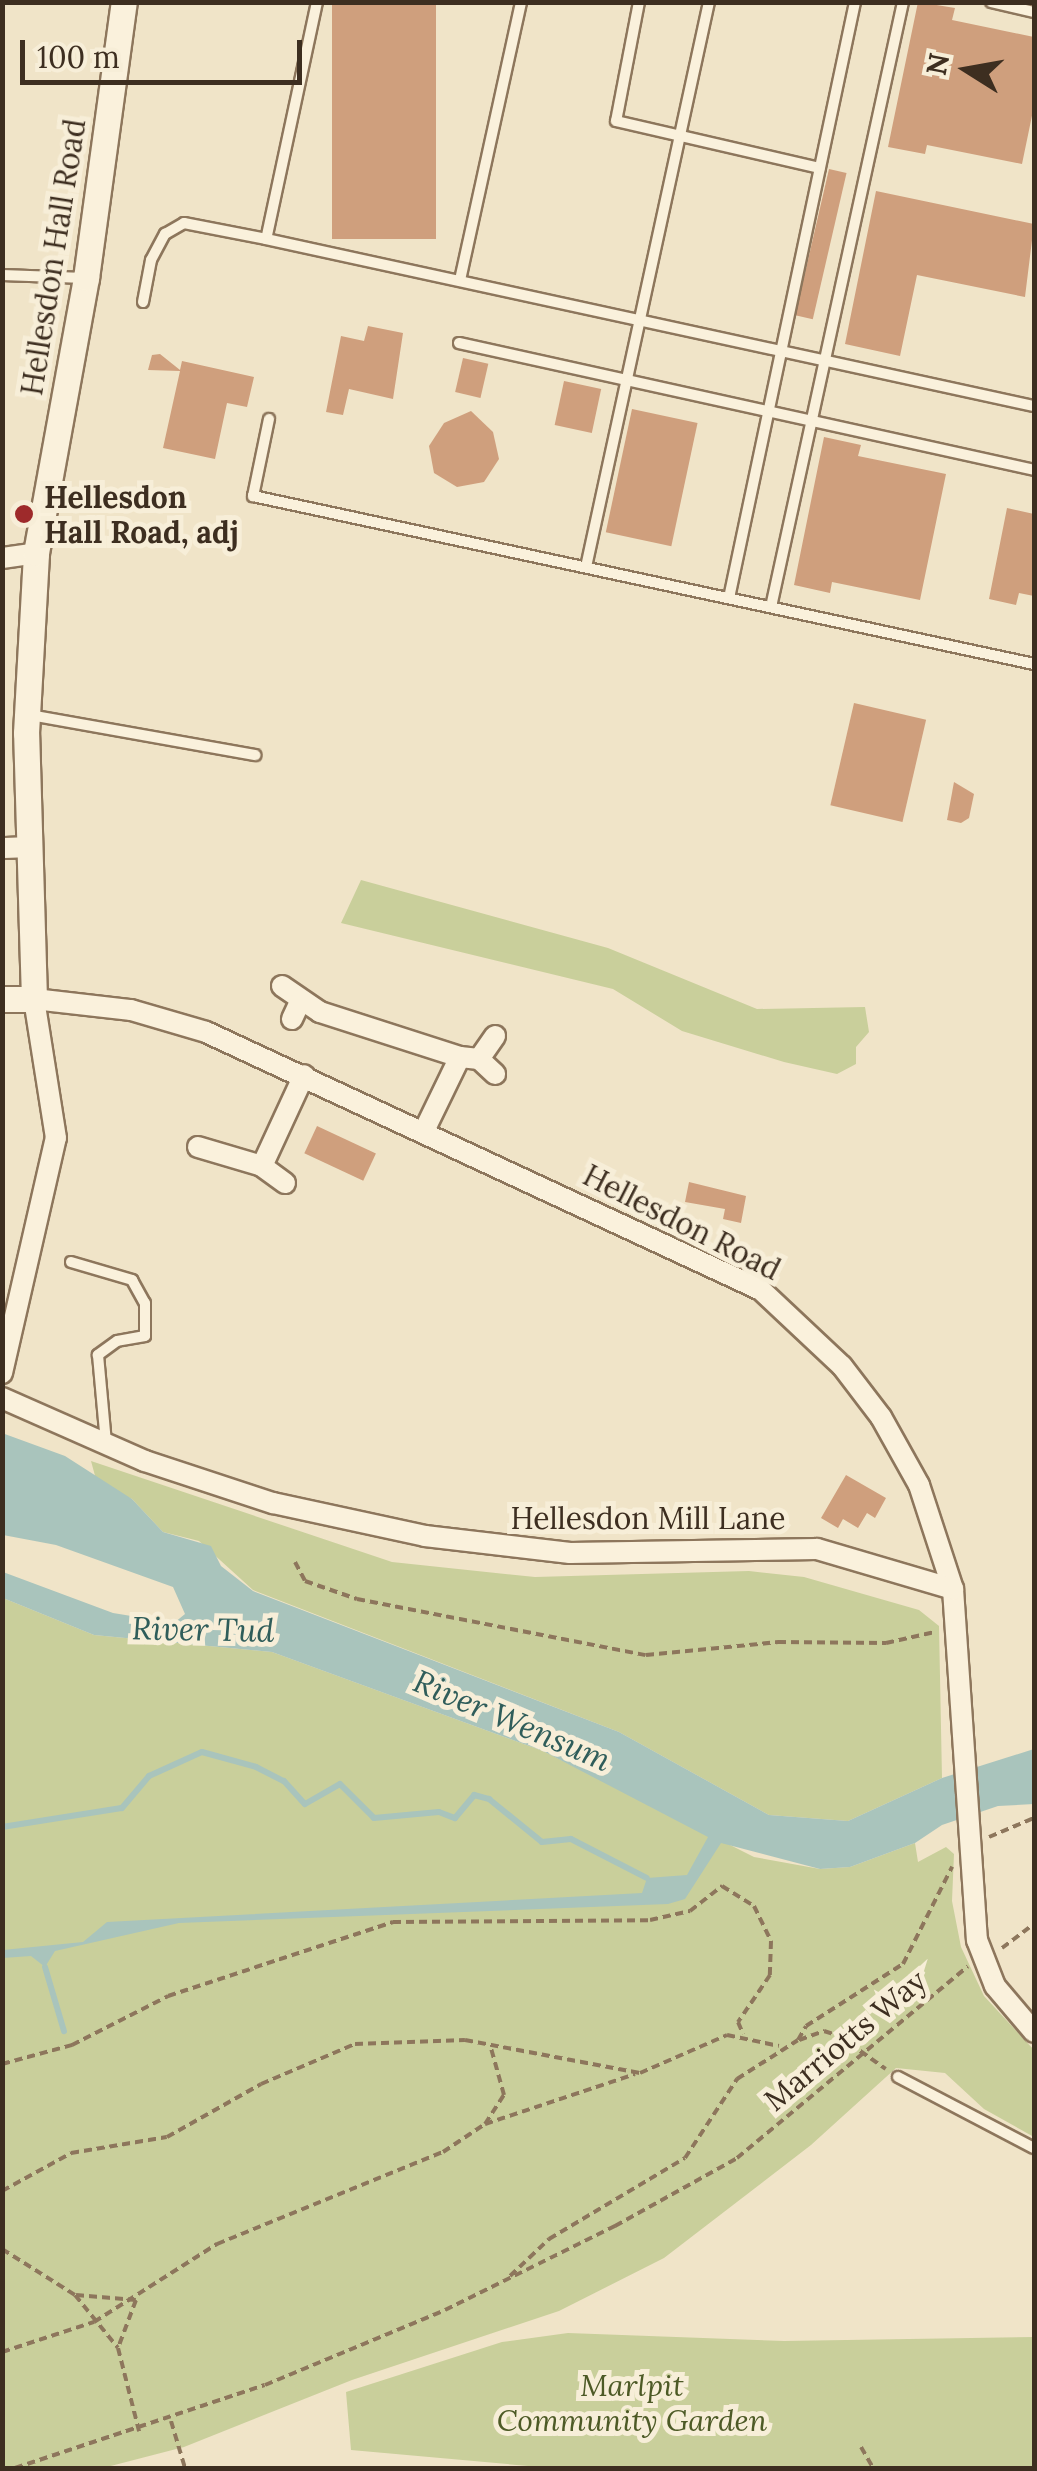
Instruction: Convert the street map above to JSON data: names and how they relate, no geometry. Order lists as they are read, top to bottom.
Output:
{
  "streets": {
    "street": ["Hellesdon Hall Road", "Hellesdon Road", "Hellesdon Mill Lane"],
    "path": ["Marriotts Way"]
  },
  "crossings": [
    ["Hellesdon Hall Road", "Hellesdon Road"],
    ["Hellesdon Road", "Hellesdon Mill Lane"],
    ["Hellesdon Road", "Marriotts Way"]
  ],
  "water": ["River Tud", "River Wensum"],
  "parks": ["Marlpit Community Garden"],
  "places": ["Hellesdon Hall Road, adj"],
  "scale_bar": "100 m",
  "north": "left"
}
